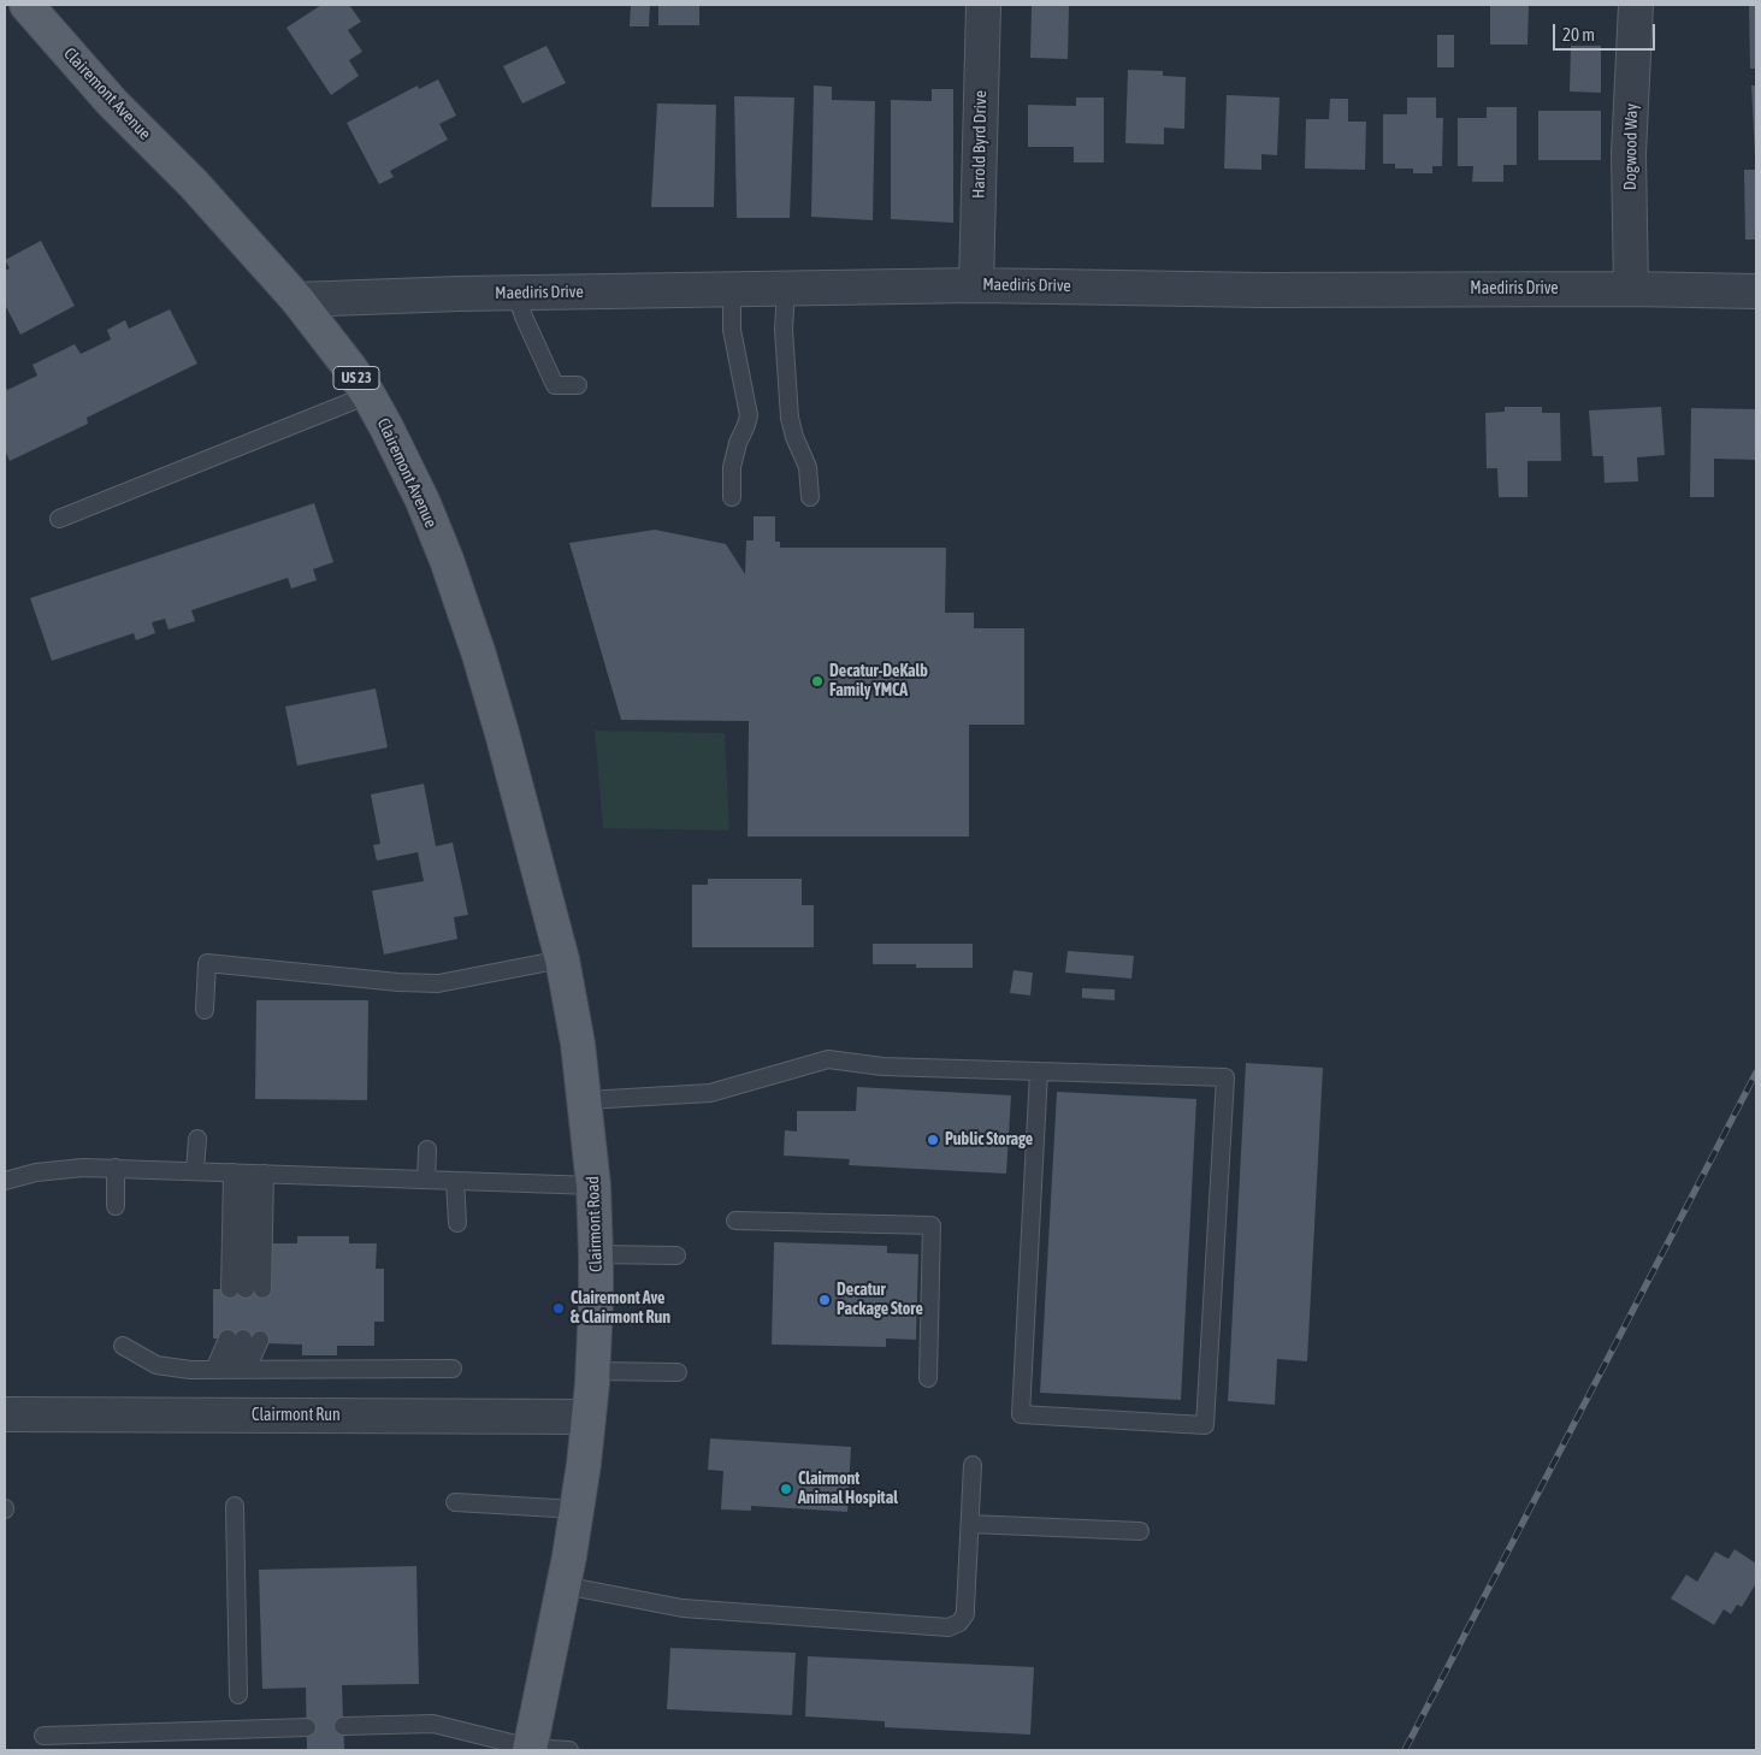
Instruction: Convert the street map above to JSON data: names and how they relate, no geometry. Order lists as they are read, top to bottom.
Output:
{
  "streets": {
    "main road": ["Clairemont Avenue", "US 23", "Clairmont Road"],
    "street": [
      "Harold Byrd Drive",
      "Dogwood Way",
      "Maediris Drive",
      "Clairmont Run"
    ]
  },
  "crossings": [
    ["Clairemont Avenue", "Maediris Drive"],
    ["Clairemont Avenue", "Clairmont Road"],
    ["Harold Byrd Drive", "Maediris Drive"],
    ["Dogwood Way", "Maediris Drive"],
    ["Clairmont Road", "Clairmont Run"]
  ],
  "places": [
    "Decatur-DeKalb Family YMCA",
    "Public Storage",
    "Decatur Package Store",
    "Clairemont Ave & Clairmont Run",
    "Clairmont Animal Hospital"
  ],
  "scale_bar": "20 m"
}
